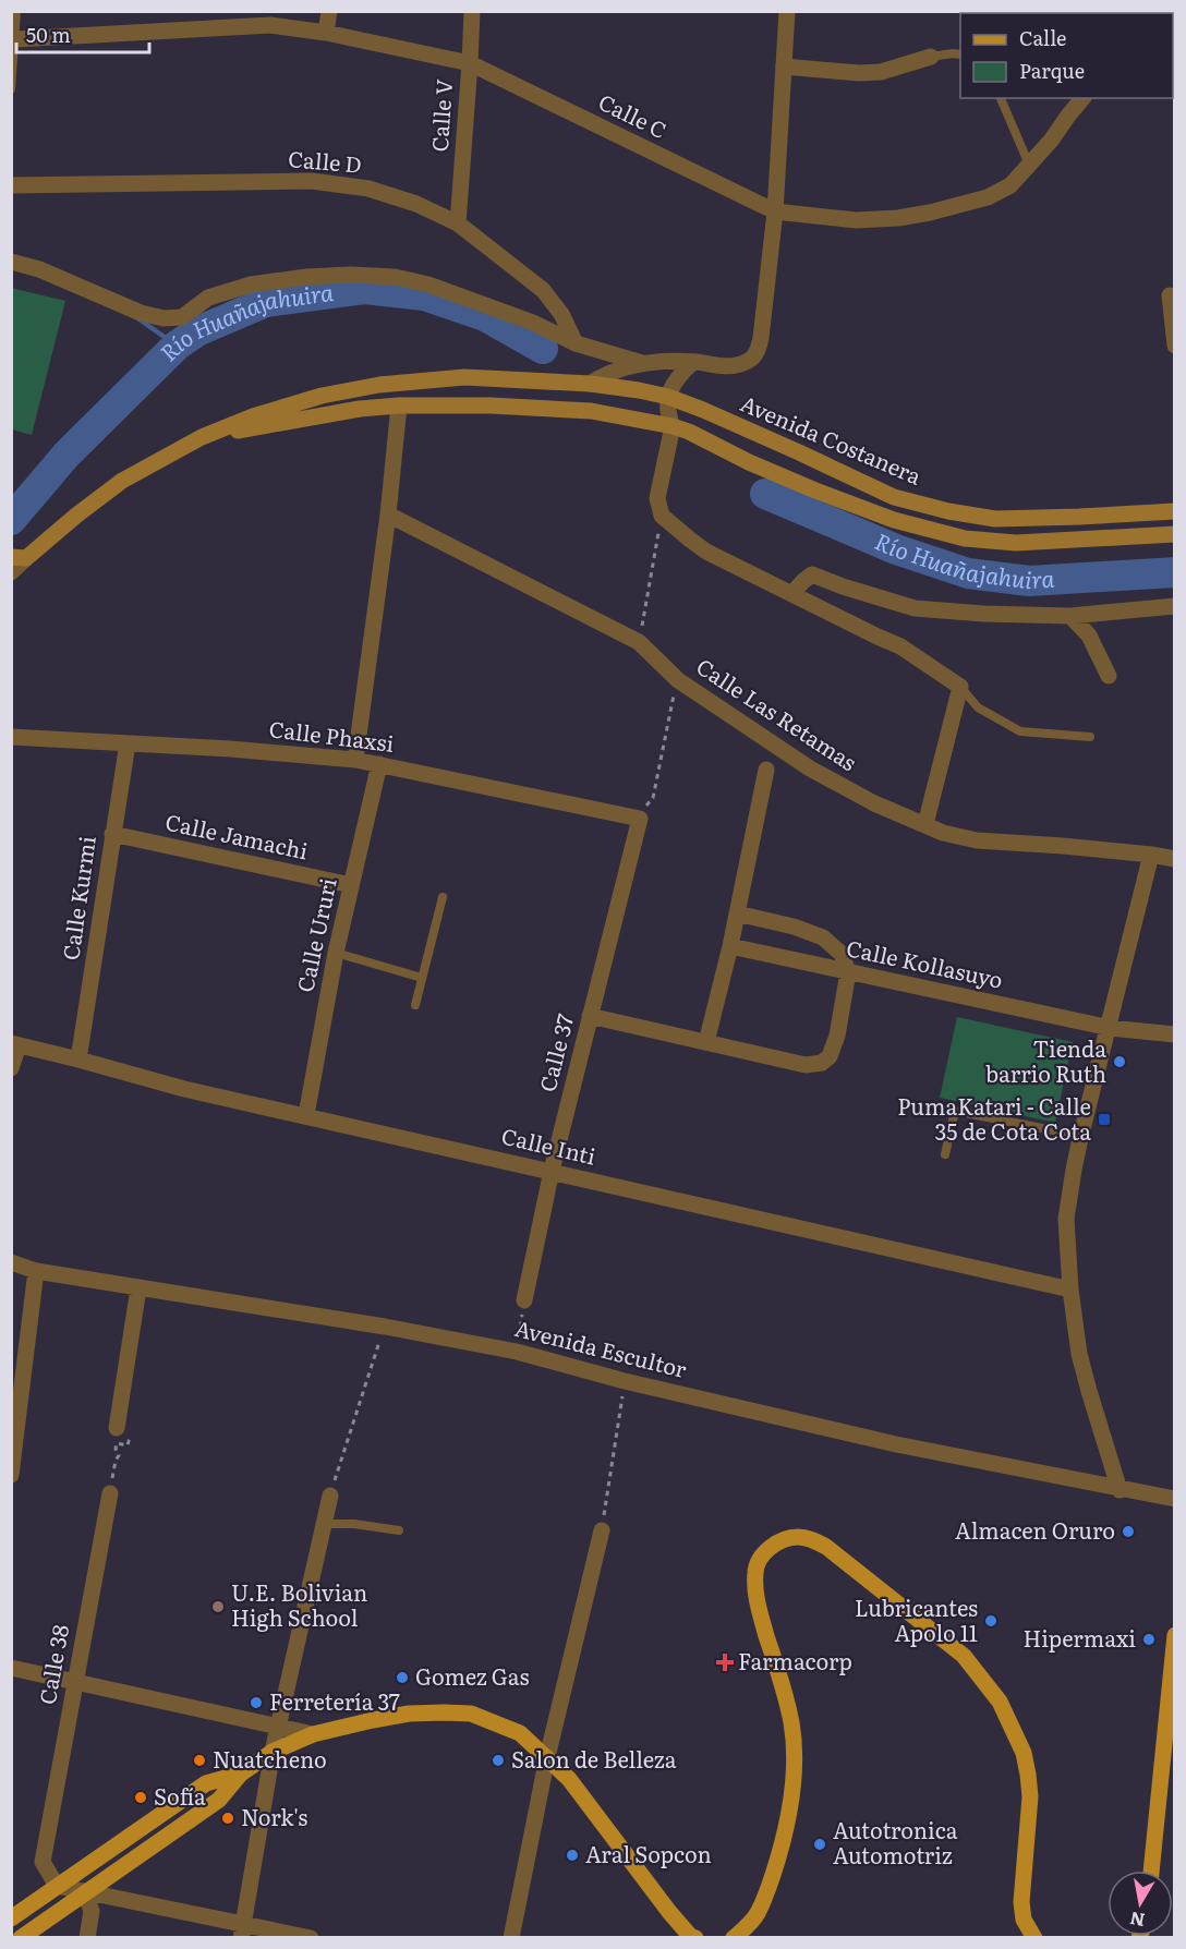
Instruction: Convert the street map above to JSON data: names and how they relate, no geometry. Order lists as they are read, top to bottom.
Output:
{
  "streets": {
    "main road": ["Avenida Costanera"],
    "street": [
      "Calle V",
      "Calle C",
      "Calle D",
      "Calle Las Retamas",
      "Calle Phaxsi",
      "Calle Jamachi",
      "Calle Kurmi",
      "Calle Ururi",
      "Calle Kollasuyo",
      "Calle 37",
      "Calle Inti",
      "Avenida Escultor",
      "Calle 38"
    ]
  },
  "crossings": [
    ["Calle V", "Calle C"],
    ["Calle V", "Calle D"],
    ["Calle C", "Avenida Costanera"],
    ["Calle Phaxsi", "Calle Kurmi"],
    ["Calle Phaxsi", "Calle Ururi"],
    ["Calle Phaxsi", "Calle 37"],
    ["Calle Jamachi", "Calle Kurmi"],
    ["Calle Jamachi", "Calle Ururi"],
    ["Calle Kurmi", "Calle Inti"],
    ["Calle Ururi", "Calle Inti"],
    ["Calle 37", "Calle Inti"]
  ],
  "water": ["Río Huañajahuira"],
  "places": {
    "other": [
      "Tienda barrio Ruth",
      "Almacen Oruro",
      "U.E. Bolivian High School",
      "Lubricantes Apolo 11",
      "Hipermaxi",
      "Gomez Gas",
      "Ferretería 37",
      "Nuatcheno",
      "Salon de Belleza",
      "Sofía",
      "Nork's",
      "Autotronica Automotriz",
      "Aral Sopcon"
    ],
    "transit": ["PumaKatari - Calle 35 de Cota Cota"],
    "health": ["Farmacorp"]
  },
  "legend": ["Calle", "Parque"],
  "scale_bar": "50 m",
  "north": "bottom"
}
